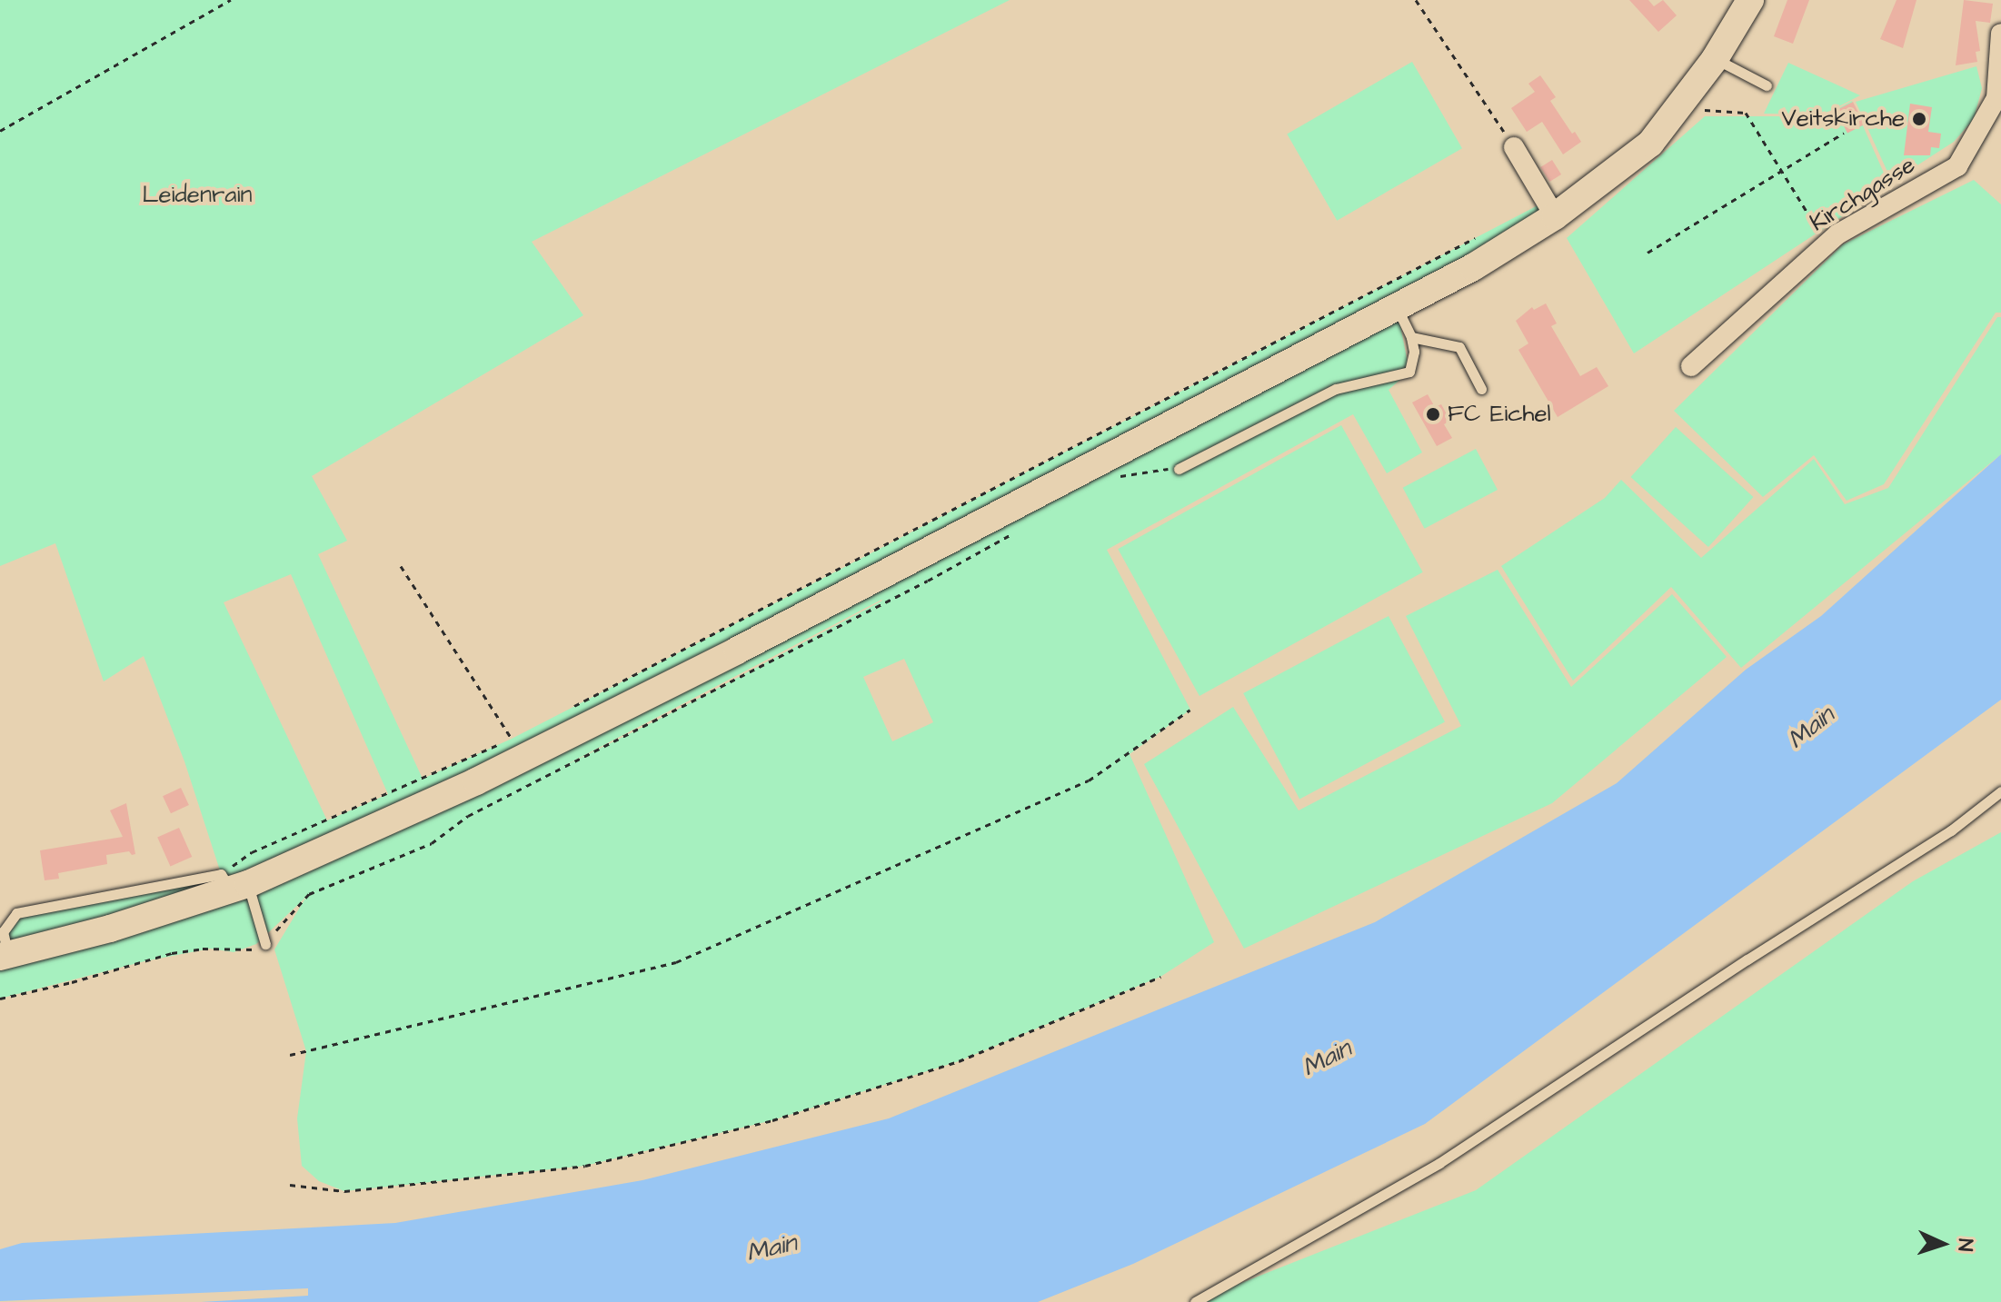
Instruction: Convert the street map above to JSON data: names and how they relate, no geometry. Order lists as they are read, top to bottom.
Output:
{
  "streets": {
    "street": ["Kirchgasse"]
  },
  "water": ["Main"],
  "parks": ["Leidenrain"],
  "places": ["Veitskirche", "FC Eichel"],
  "north": "right"
}
